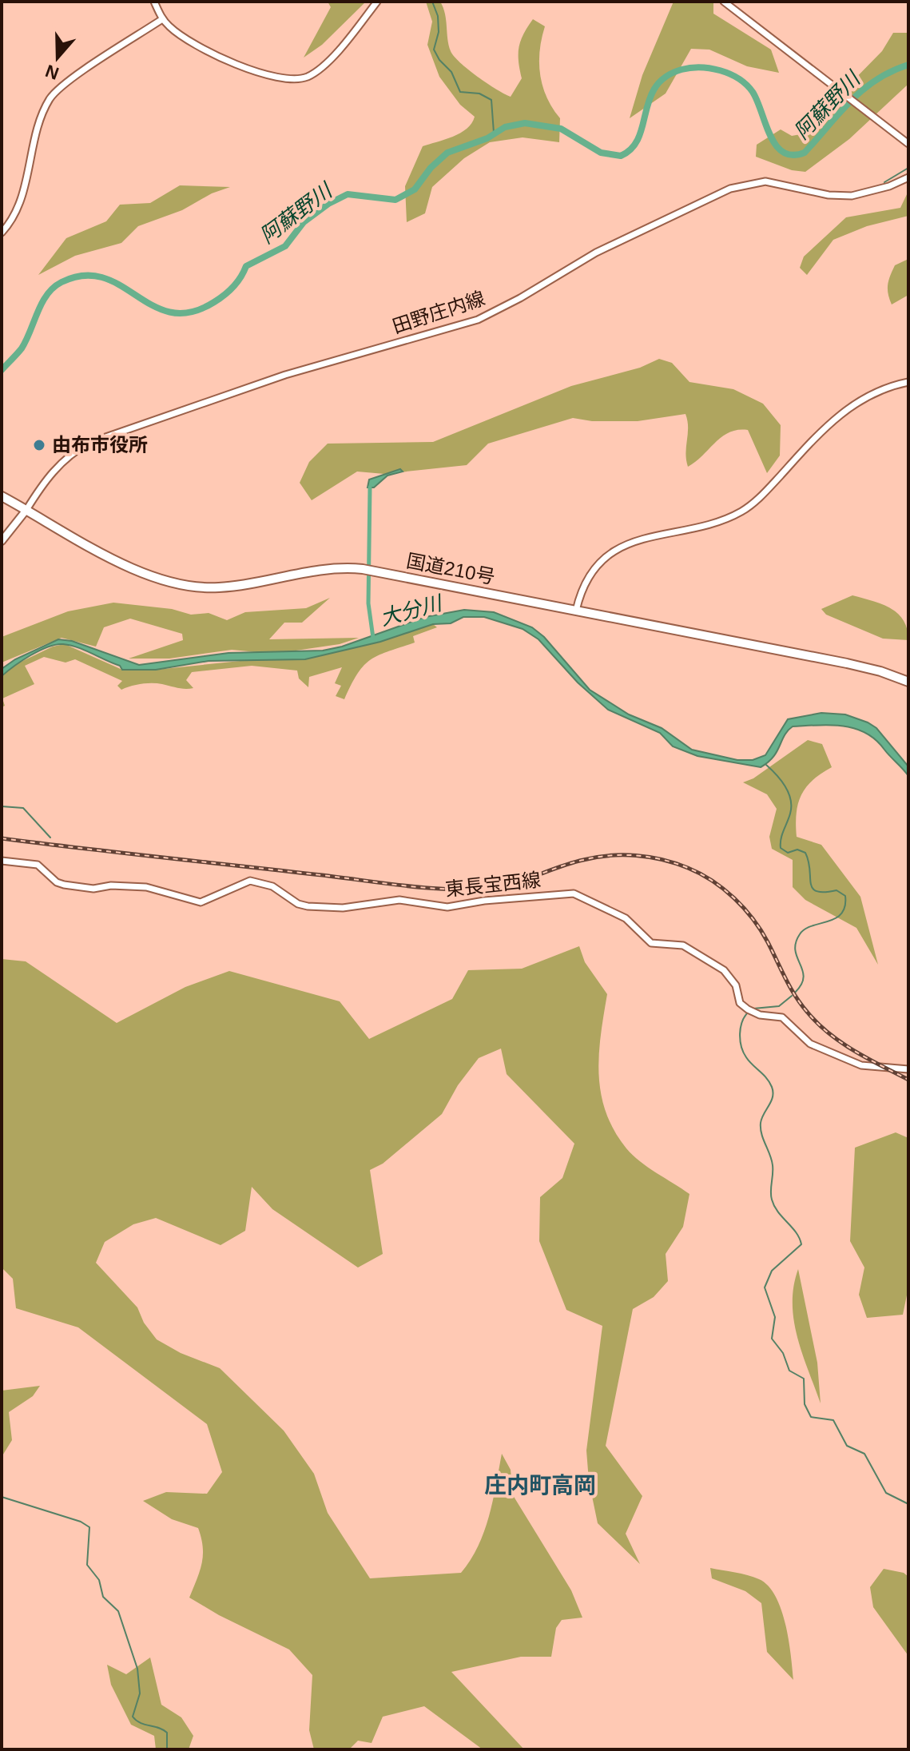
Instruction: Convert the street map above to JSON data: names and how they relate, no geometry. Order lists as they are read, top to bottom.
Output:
{
  "streets": {
    "highway": ["国道210号"],
    "main road": ["田野庄内線", "東長宝西線"]
  },
  "crossings": [
    ["田野庄内線", "国道210号"]
  ],
  "districts": ["庄内町高岡"],
  "water": ["阿蘇野川", "大分川"],
  "places": ["由布市役所"],
  "north": "bottom"
}
